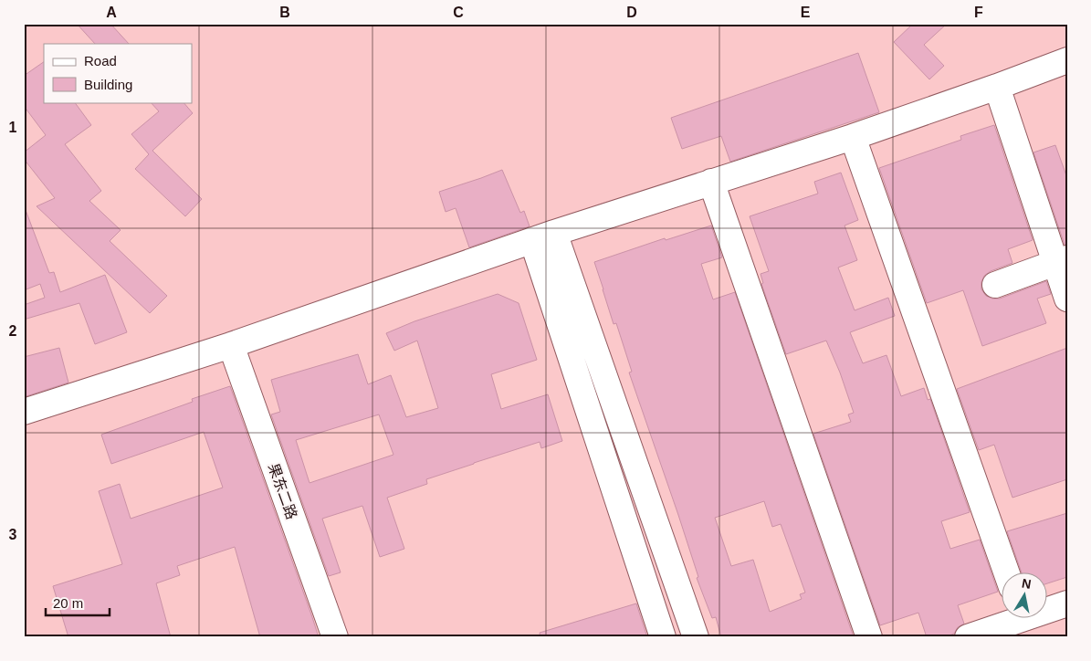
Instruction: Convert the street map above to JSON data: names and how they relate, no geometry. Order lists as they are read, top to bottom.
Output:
{
  "streets": {
    "street": ["果东二路"]
  },
  "legend": ["Road", "Building"],
  "scale_bar": "20 m",
  "north": "top",
  "grid": {
    "columns": [
      "A",
      "B",
      "C",
      "D",
      "E",
      "F"
    ],
    "rows": ["1", "2", "3"]
  }
}
